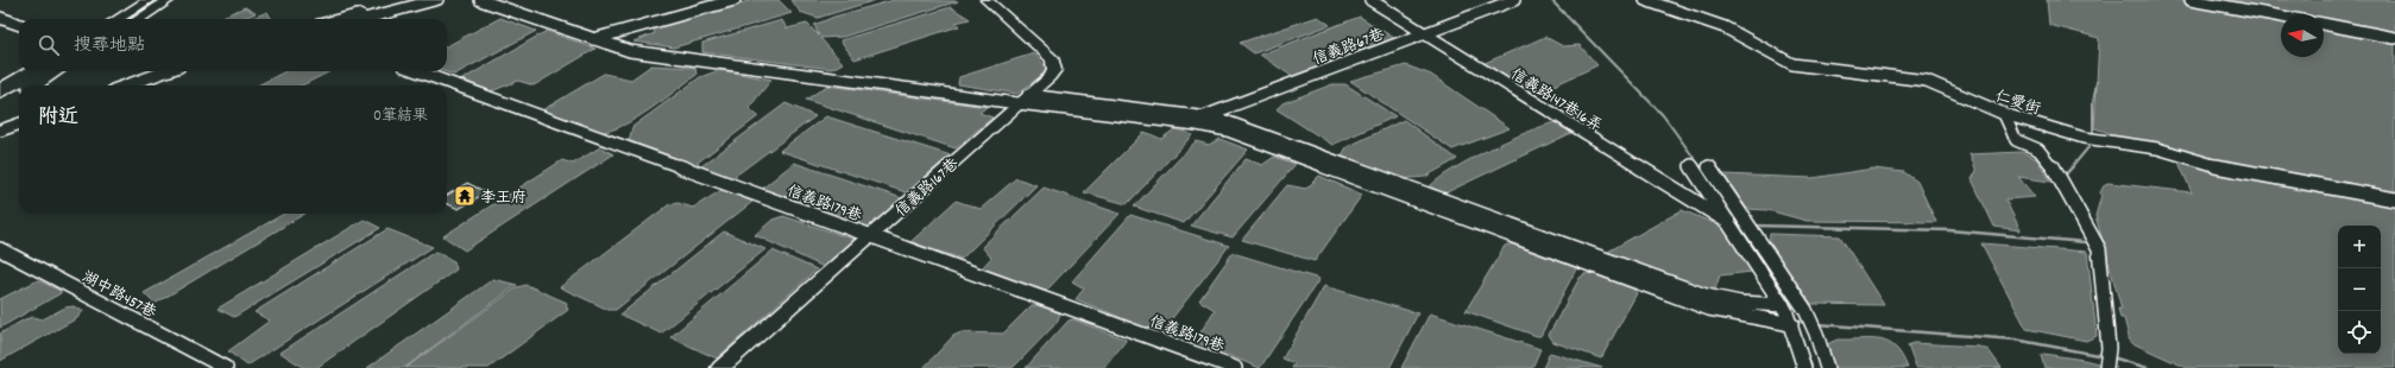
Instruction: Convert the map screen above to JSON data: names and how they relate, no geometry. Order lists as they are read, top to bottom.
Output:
{
  "streets": {
    "street": [
      "信義路67巷",
      "信義路147巷16弄",
      "仁愛街",
      "信義路167巷",
      "信義路179巷",
      "湖中路457巷"
    ]
  },
  "crossings": [
    ["信義路67巷", "信義路147巷16弄"],
    ["信義路167巷", "信義路179巷"]
  ],
  "places": {
    "temple": ["李王府"]
  },
  "north": "left",
  "page": {
    "search": "搜尋地點",
    "heading": ["附近", "0筆結果"],
    "map_buttons": ["+", "−"]
  }
}
